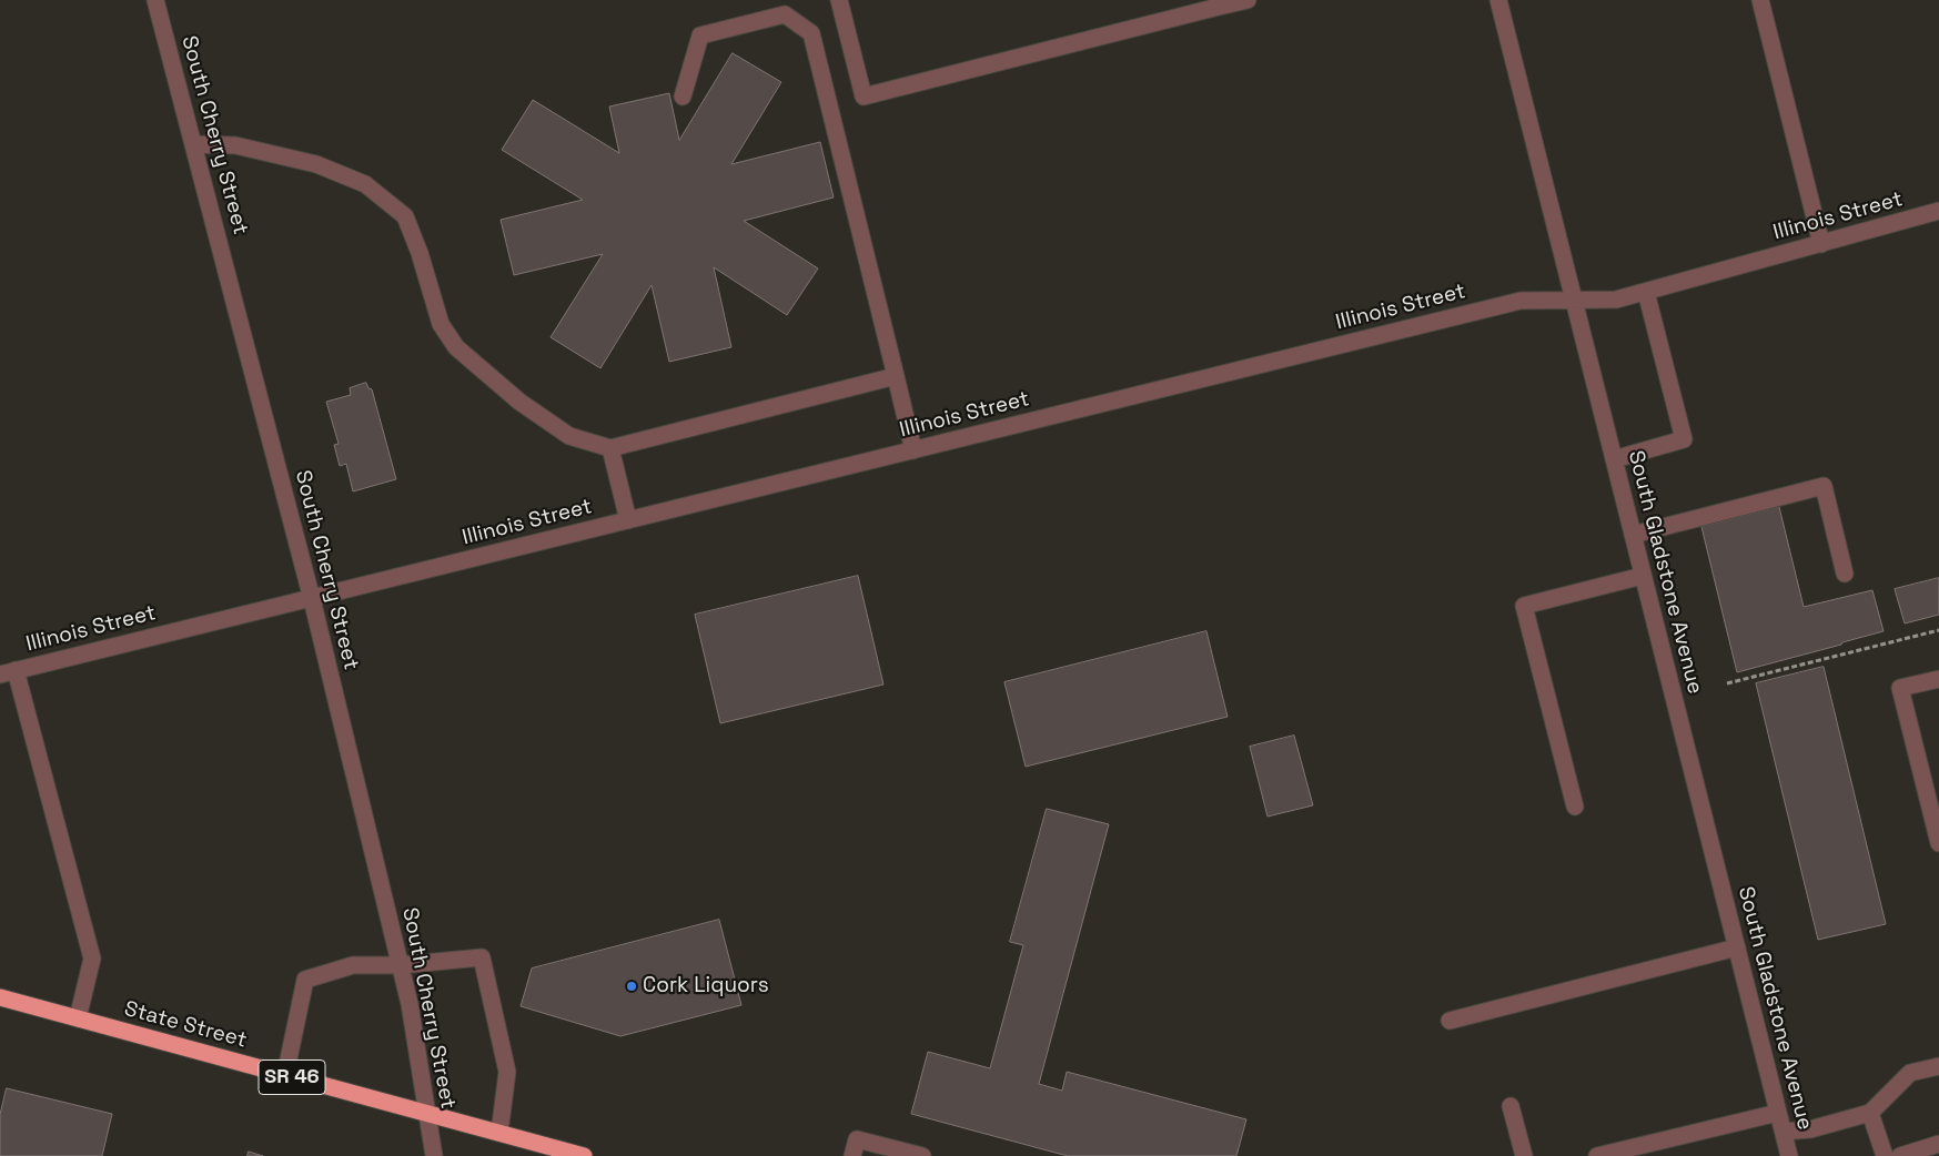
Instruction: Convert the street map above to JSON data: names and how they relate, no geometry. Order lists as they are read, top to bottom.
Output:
{
  "streets": {
    "highway": ["State Street", "SR 46"],
    "street": ["South Cherry Street", "Illinois Street", "South Gladstone Avenue"]
  },
  "crossings": [
    ["South Cherry Street", "Illinois Street"],
    ["South Cherry Street", "State Street"],
    ["Illinois Street", "South Gladstone Avenue"]
  ],
  "places": ["Cork Liquors"]
}
